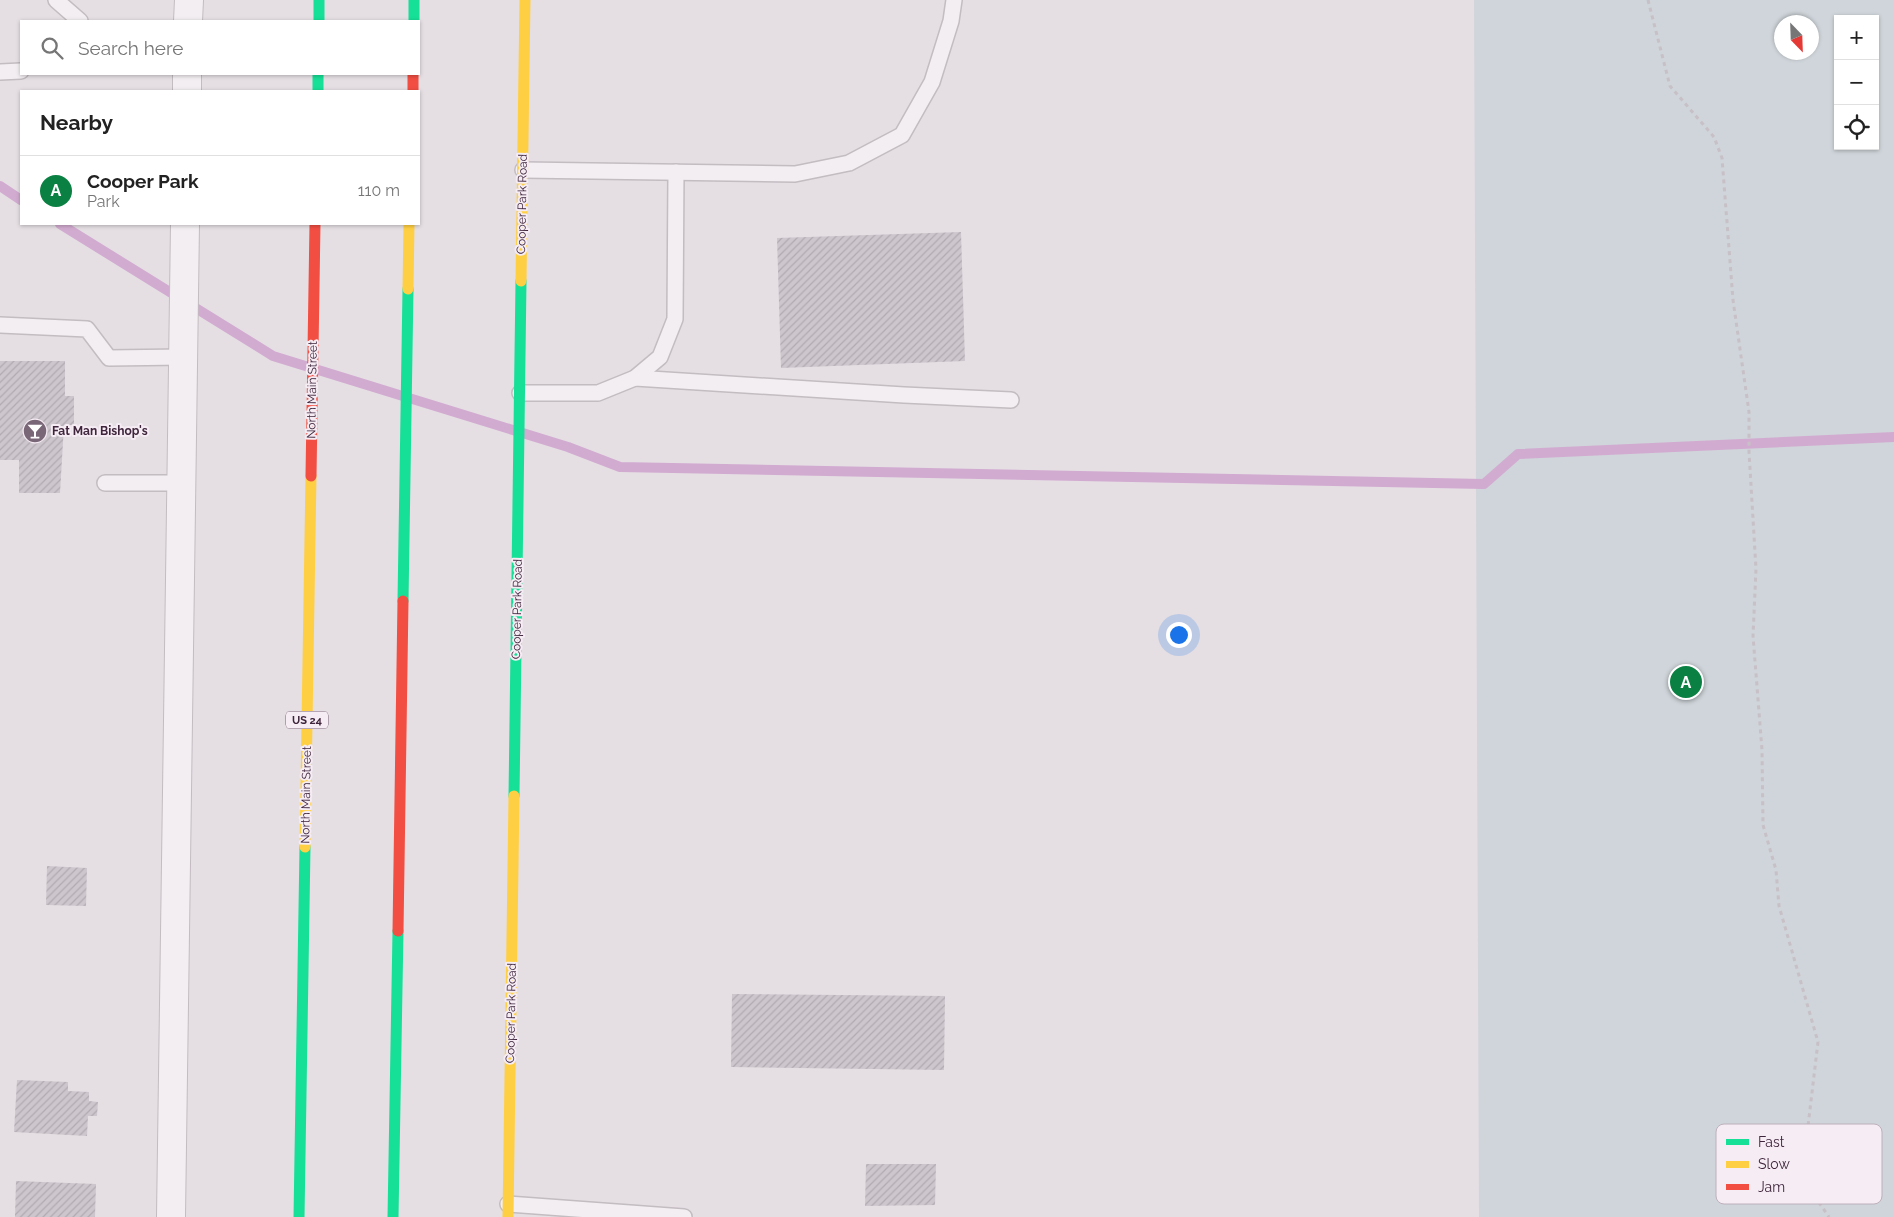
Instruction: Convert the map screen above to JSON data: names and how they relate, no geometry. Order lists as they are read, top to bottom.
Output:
{
  "streets": {
    "main road": ["Cooper Park Road", "North Main Street", "US 24"]
  },
  "places": {
    "bar": ["Fat Man Bishop's"]
  },
  "legend": ["Fast", "Slow", "Jam"],
  "north": "bottom right",
  "page": {
    "map_buttons": ["+", "−"],
    "search": "Search here",
    "heading": "Nearby",
    "list": [
      {
        "mark": "A",
        "name": "Cooper Park",
        "note": "Park",
        "value": "110 m"
      }
    ],
    "pins": "A"
  }
}
